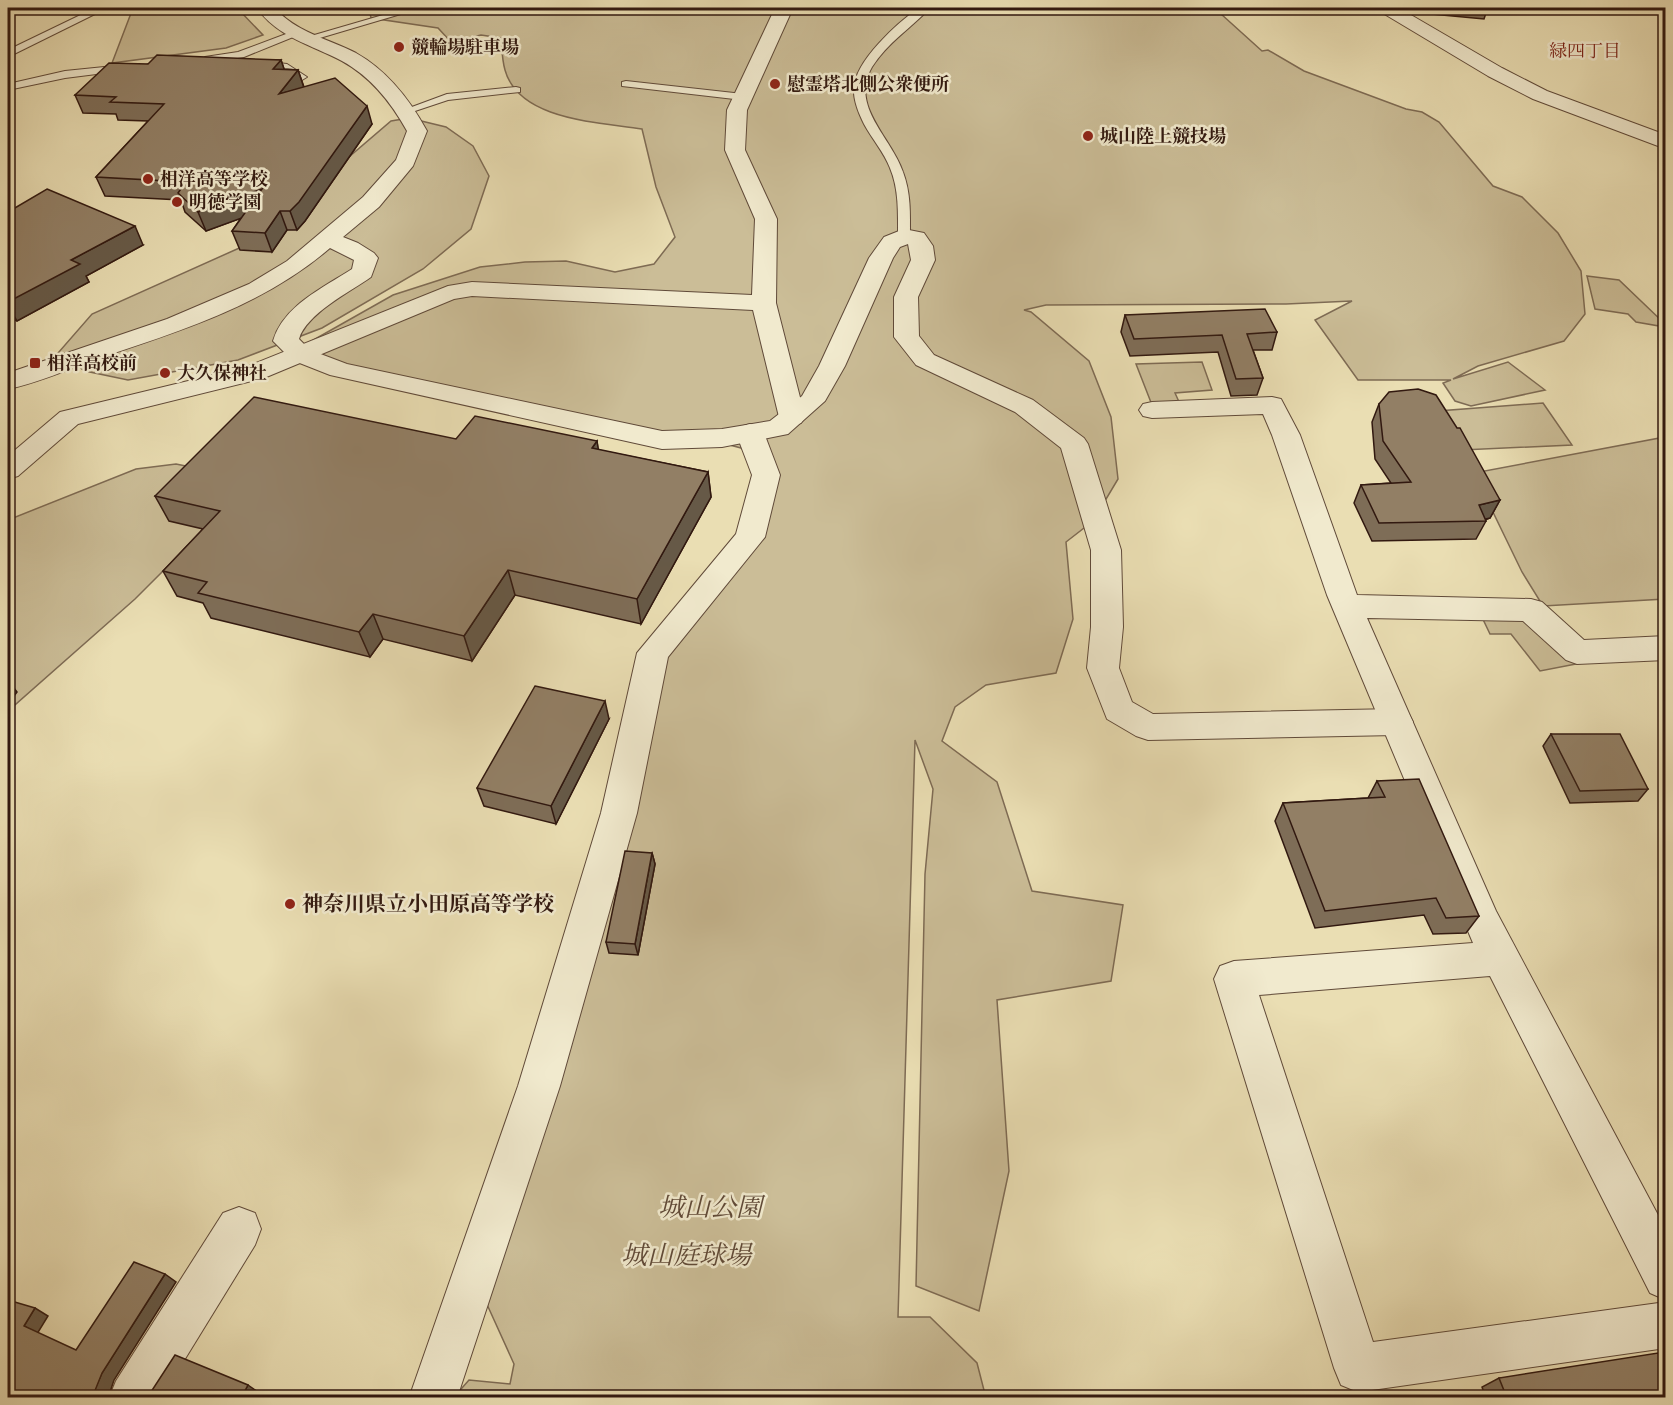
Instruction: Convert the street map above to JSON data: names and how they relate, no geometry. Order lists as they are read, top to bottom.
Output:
{
  "districts": ["緑四丁目"],
  "parks": ["城山公園", "城山庭球場"],
  "places": {
    "other": [
      "競輪場駐車場",
      "慰霊塔北側公衆便所",
      "城山陸上競技場",
      "相洋高等学校",
      "明徳学園",
      "大久保神社",
      "神奈川県立小田原高等学校"
    ],
    "transit": ["相洋高校前"]
  }
}
